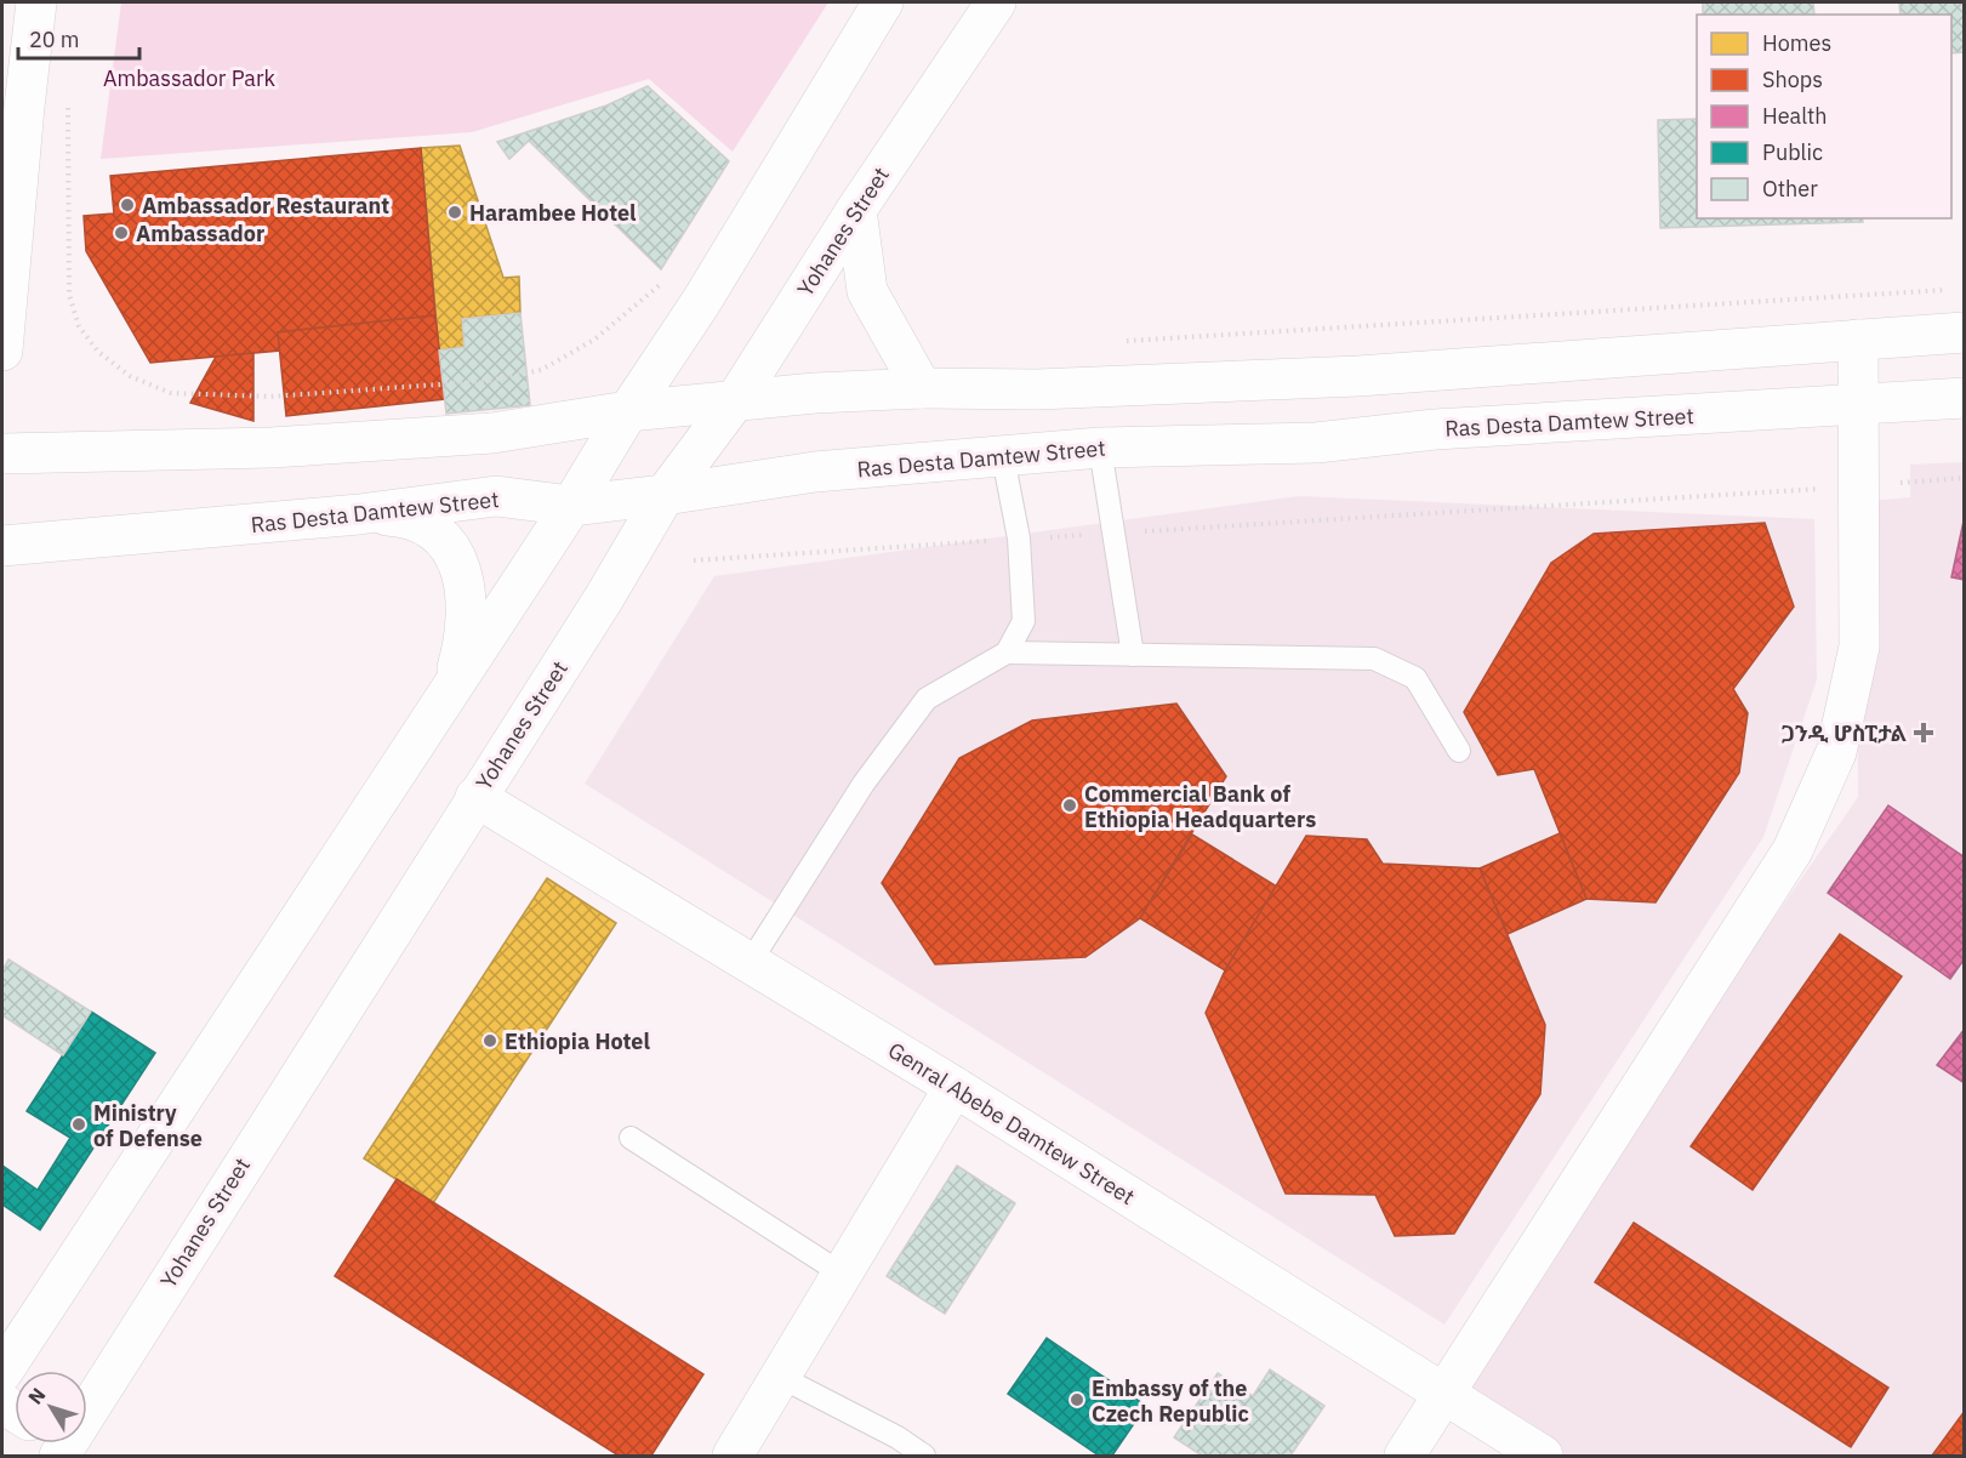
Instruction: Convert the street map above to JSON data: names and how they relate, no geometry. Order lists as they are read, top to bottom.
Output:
{
  "streets": {
    "main road": ["Yohanes Street", "Ras Desta Damtew Street", "Genral Abebe Damtew Street"]
  },
  "crossings": [
    ["Yohanes Street", "Ras Desta Damtew Street"],
    ["Yohanes Street", "Genral Abebe Damtew Street"]
  ],
  "parks": ["Ambassador Park"],
  "places": {
    "other": [
      "Ambassador Restaurant",
      "Harambee Hotel",
      "Ambassador",
      "Commercial Bank of Ethiopia Headquarters",
      "Ethiopia Hotel",
      "Ministry of Defense",
      "Embassy of the Czech Republic"
    ],
    "health": ["ጋንዲ ሆስፒታል"]
  },
  "legend": [
    "Homes",
    "Shops",
    "Health",
    "Public",
    "Other"
  ],
  "scale_bar": "20 m",
  "north": "top left"
}
